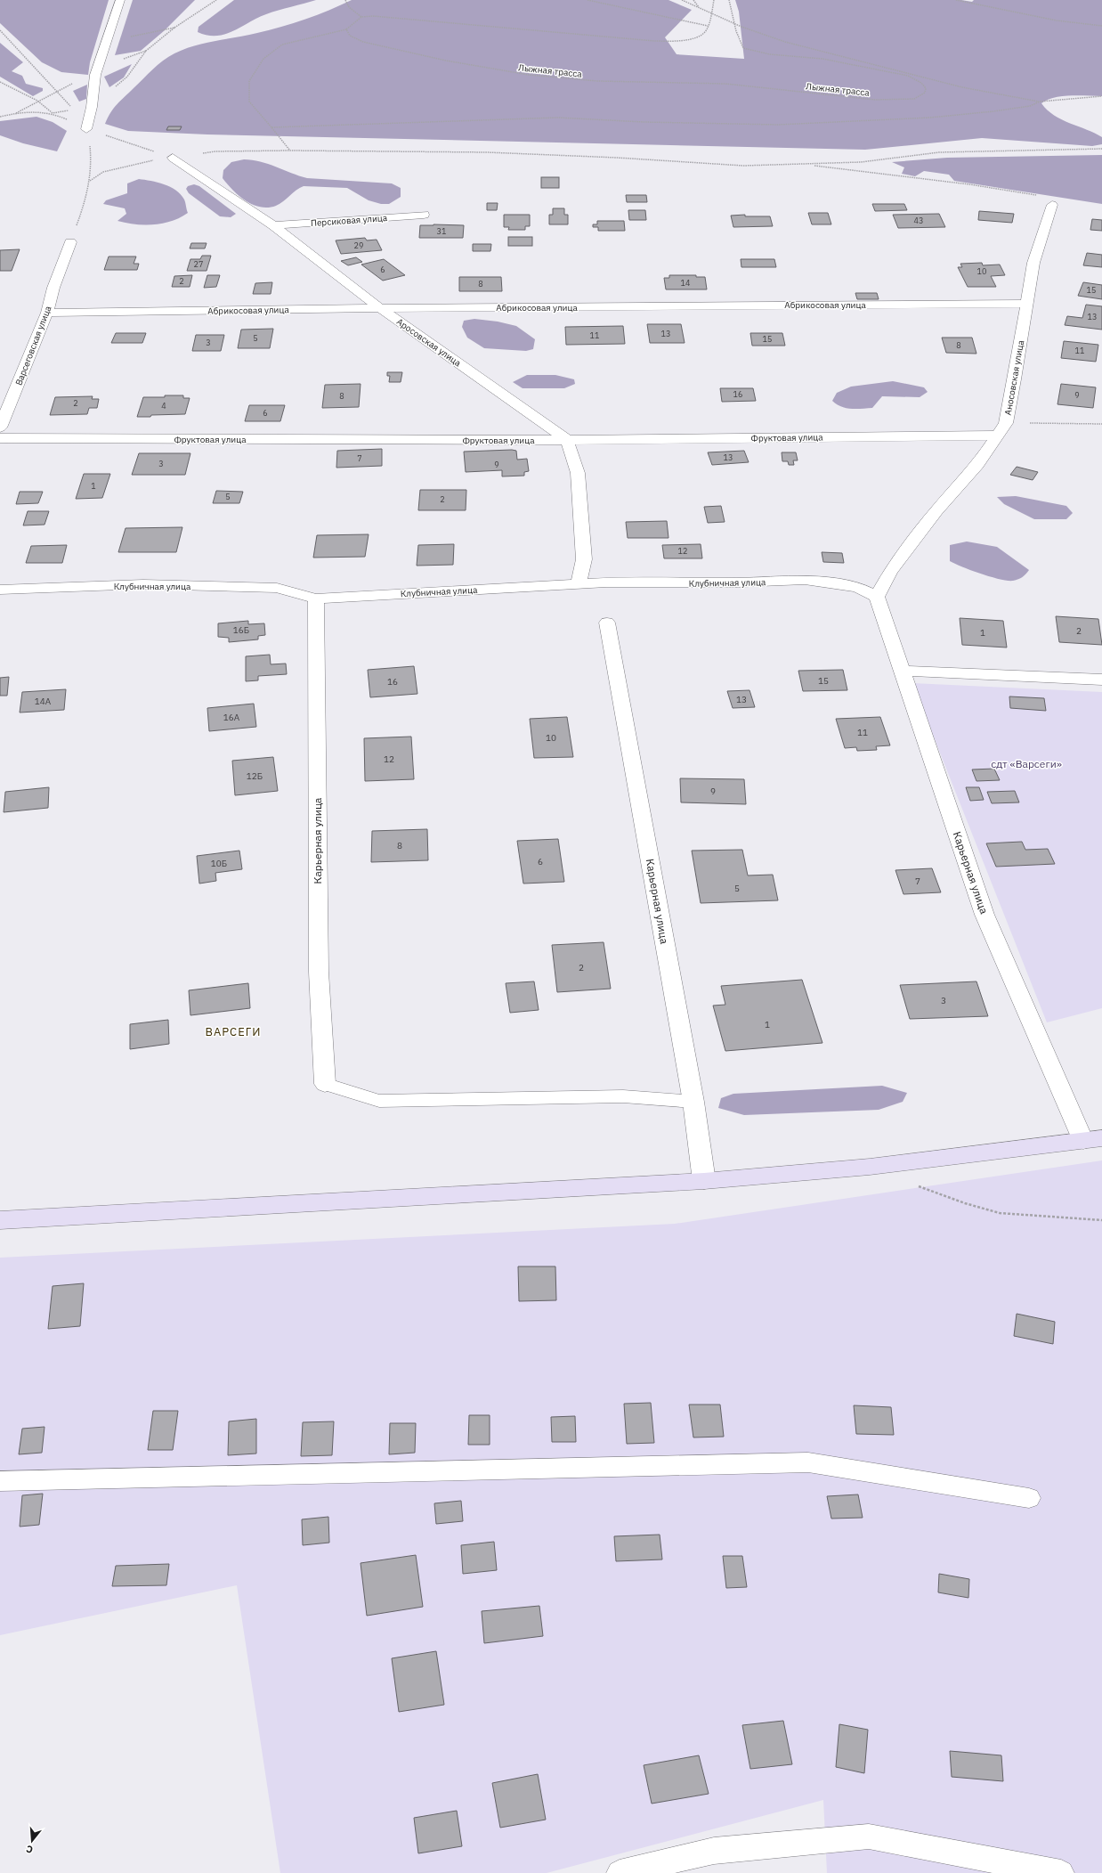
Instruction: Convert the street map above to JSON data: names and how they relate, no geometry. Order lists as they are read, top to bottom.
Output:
{
  "streets": {
    "street": [
      "Персиковая улица",
      "Абрикосовая улица",
      "Аросовская улица",
      "Варсеговская улица",
      "Аносовская улица",
      "Фруктовая улица",
      "Клубничная улица",
      "Карьерная улица"
    ],
    "path": ["Лыжная трасса"]
  },
  "crossings": [
    ["Персиковая улица", "Аросовская улица"],
    ["Абрикосовая улица", "Аросовская улица"],
    ["Абрикосовая улица", "Варсеговская улица"],
    ["Абрикосовая улица", "Аносовская улица"],
    ["Аросовская улица", "Фруктовая улица"],
    ["Аносовская улица", "Фруктовая улица"],
    ["Аносовская улица", "Клубничная улица"],
    ["Аносовская улица", "Карьерная улица"],
    ["Клубничная улица", "Карьерная улица"]
  ],
  "districts": ["ВАРСЕГИ"],
  "parks": ["сдт «Варсеги»"],
  "house_numbers": [
    "43",
    "31",
    "29",
    "27",
    "6",
    "10",
    "2",
    "14",
    "8",
    "15",
    "13",
    "13",
    "11",
    "5",
    "15",
    "3",
    "8",
    "11",
    "16",
    "9",
    "8",
    "2",
    "4",
    "6",
    "13",
    "7",
    "3",
    "9",
    "1",
    "5",
    "2",
    "12",
    "16Б",
    "2",
    "1",
    "15",
    "16",
    "13",
    "14А",
    "16А",
    "11",
    "10",
    "12",
    "12Б",
    "9",
    "8",
    "6",
    "10Б",
    "7",
    "5",
    "2",
    "3",
    "1"
  ],
  "north": "bottom"
}
